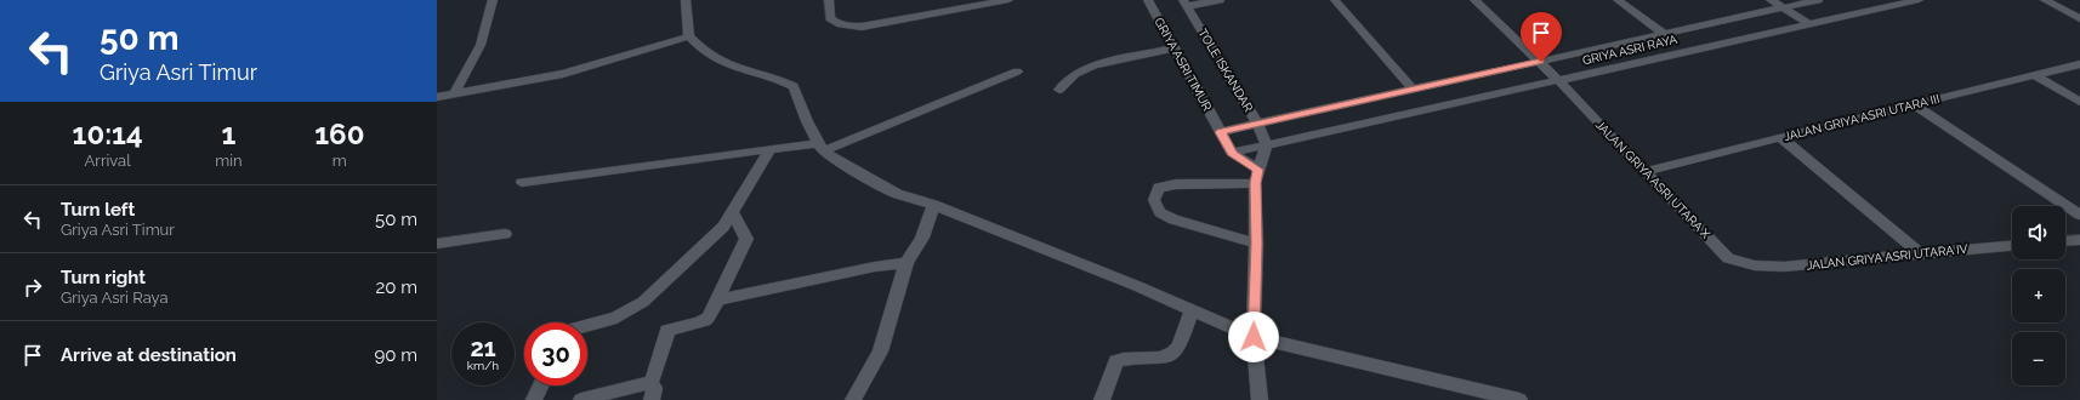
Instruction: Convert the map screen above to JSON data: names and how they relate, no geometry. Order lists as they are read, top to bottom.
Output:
{
  "streets": {
    "street": [
      "GRIYA ASRI RAYA",
      "GRIYA ASRI TIMUR",
      "TOLE ISKANDAR",
      "JALAN GRIYA ASRI UTARA III",
      "JALAN GRIYA ASRI UTARA X",
      "JALAN GRIYA ASRI UTARA IV"
    ]
  },
  "crossings": [
    ["GRIYA ASRI RAYA", "GRIYA ASRI TIMUR"],
    ["GRIYA ASRI RAYA", "TOLE ISKANDAR"],
    ["GRIYA ASRI RAYA", "JALAN GRIYA ASRI UTARA X"],
    ["JALAN GRIYA ASRI UTARA III", "JALAN GRIYA ASRI UTARA X"],
    ["JALAN GRIYA ASRI UTARA X", "JALAN GRIYA ASRI UTARA IV"]
  ],
  "page": {
    "turn": ["50 m", "Griya Asri Timur"],
    "eta": [
      "10:14",
      "Arrival",
      "1",
      "min",
      "160",
      "m"
    ],
    "list": [
      {
        "name": "Turn left",
        "note": "Griya Asri Timur",
        "value": "50 m"
      },
      {
        "name": "Turn right",
        "note": "Griya Asri Raya",
        "value": "20 m"
      },
      {
        "name": "Arrive at destination",
        "value": "90 m"
      }
    ],
    "map_buttons": ["+", "−"],
    "speed": "21 km/h",
    "limit": "30"
  }
}
